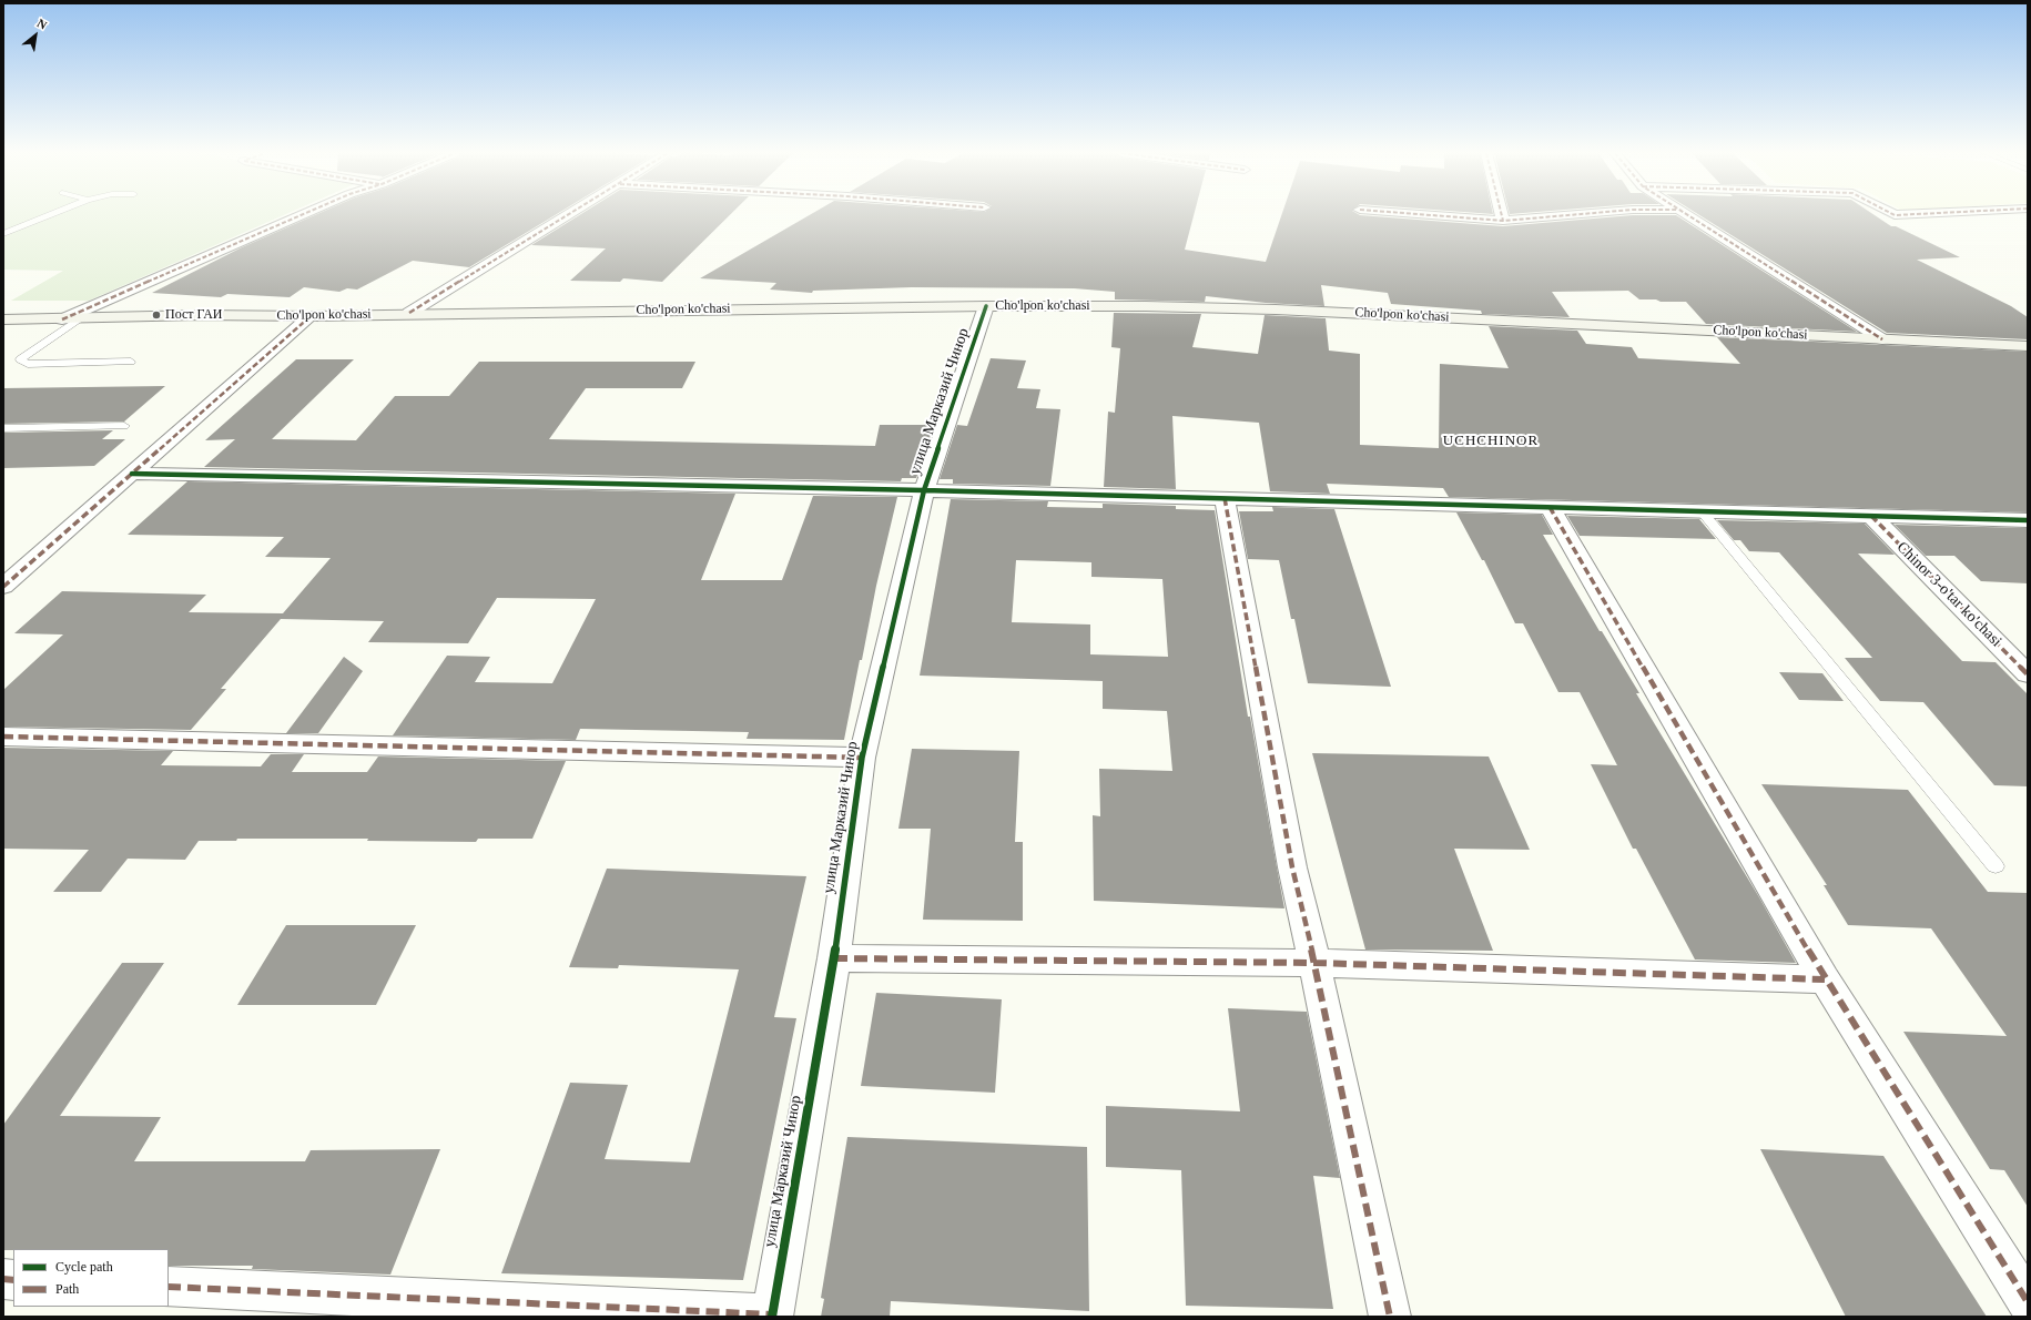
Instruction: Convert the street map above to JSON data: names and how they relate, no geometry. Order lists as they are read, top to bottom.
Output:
{
  "streets": {
    "main road": ["Cho'lpon ko'chasi"],
    "street": ["улица Марказий Чинор", "Chinor 3-o'tar ko'chasi"]
  },
  "crossings": [
    ["Cho'lpon ko'chasi", "улица Марказий Чинор"]
  ],
  "districts": ["UCHCHINOR"],
  "places": ["Пост ГАИ"],
  "legend": ["Cycle path", "Path"],
  "north": "top right"
}
